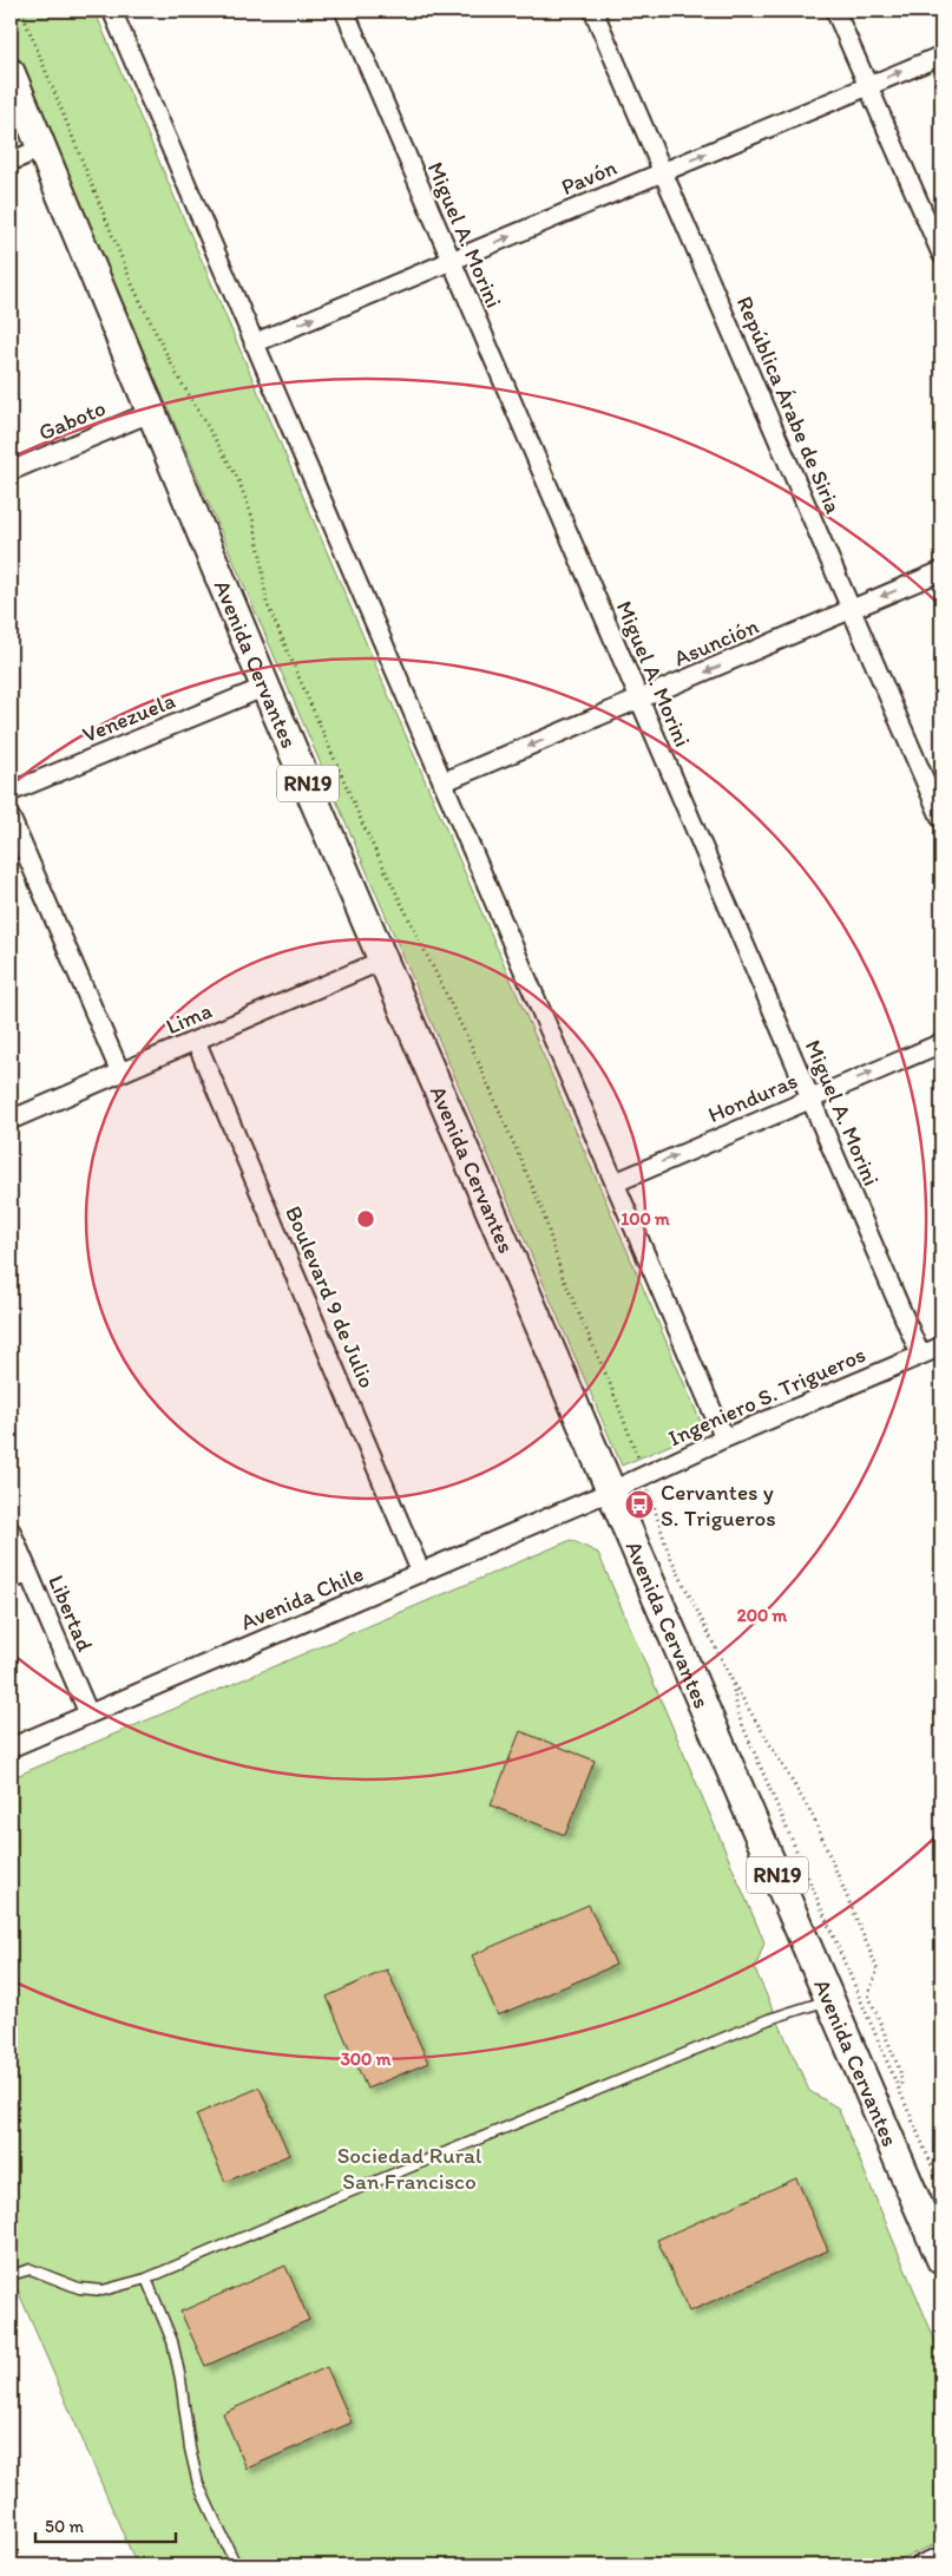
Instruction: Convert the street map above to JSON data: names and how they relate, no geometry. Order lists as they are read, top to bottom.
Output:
{
  "streets": {
    "main road": ["Avenida Cervantes", "RN19"],
    "street": [
      "Pavón",
      "Miguel A. Morini",
      "República Árabe de Siria",
      "Gaboto",
      "Asunción",
      "Venezuela",
      "Lima",
      "Honduras",
      "Boulevard 9 de Julio",
      "Ingeniero S. Trigueros",
      "Avenida Chile",
      "Libertad"
    ]
  },
  "crossings": [
    ["Pavón", "Miguel A. Morini"],
    ["Pavón", "República Árabe de Siria"],
    ["Miguel A. Morini", "Asunción"],
    ["Miguel A. Morini", "Honduras"],
    ["Miguel A. Morini", "Ingeniero S. Trigueros"],
    ["República Árabe de Siria", "Asunción"],
    ["Gaboto", "Avenida Cervantes"],
    ["Avenida Cervantes", "Venezuela"],
    ["Avenida Cervantes", "Lima"],
    ["Avenida Cervantes", "Ingeniero S. Trigueros"],
    ["Avenida Cervantes", "Avenida Chile"],
    ["Lima", "Boulevard 9 de Julio"],
    ["Boulevard 9 de Julio", "Avenida Chile"],
    ["Ingeniero S. Trigueros", "Avenida Chile"],
    ["Avenida Chile", "Libertad"]
  ],
  "one_way": ["Pavón", "Asunción", "Honduras"],
  "parks": ["Sociedad Rural San Francisco"],
  "places": {
    "bus stop": ["Cervantes y S. Trigueros"]
  },
  "scale_bar": "50 m",
  "rings": ["100 m", "200 m", "300 m"]
}
